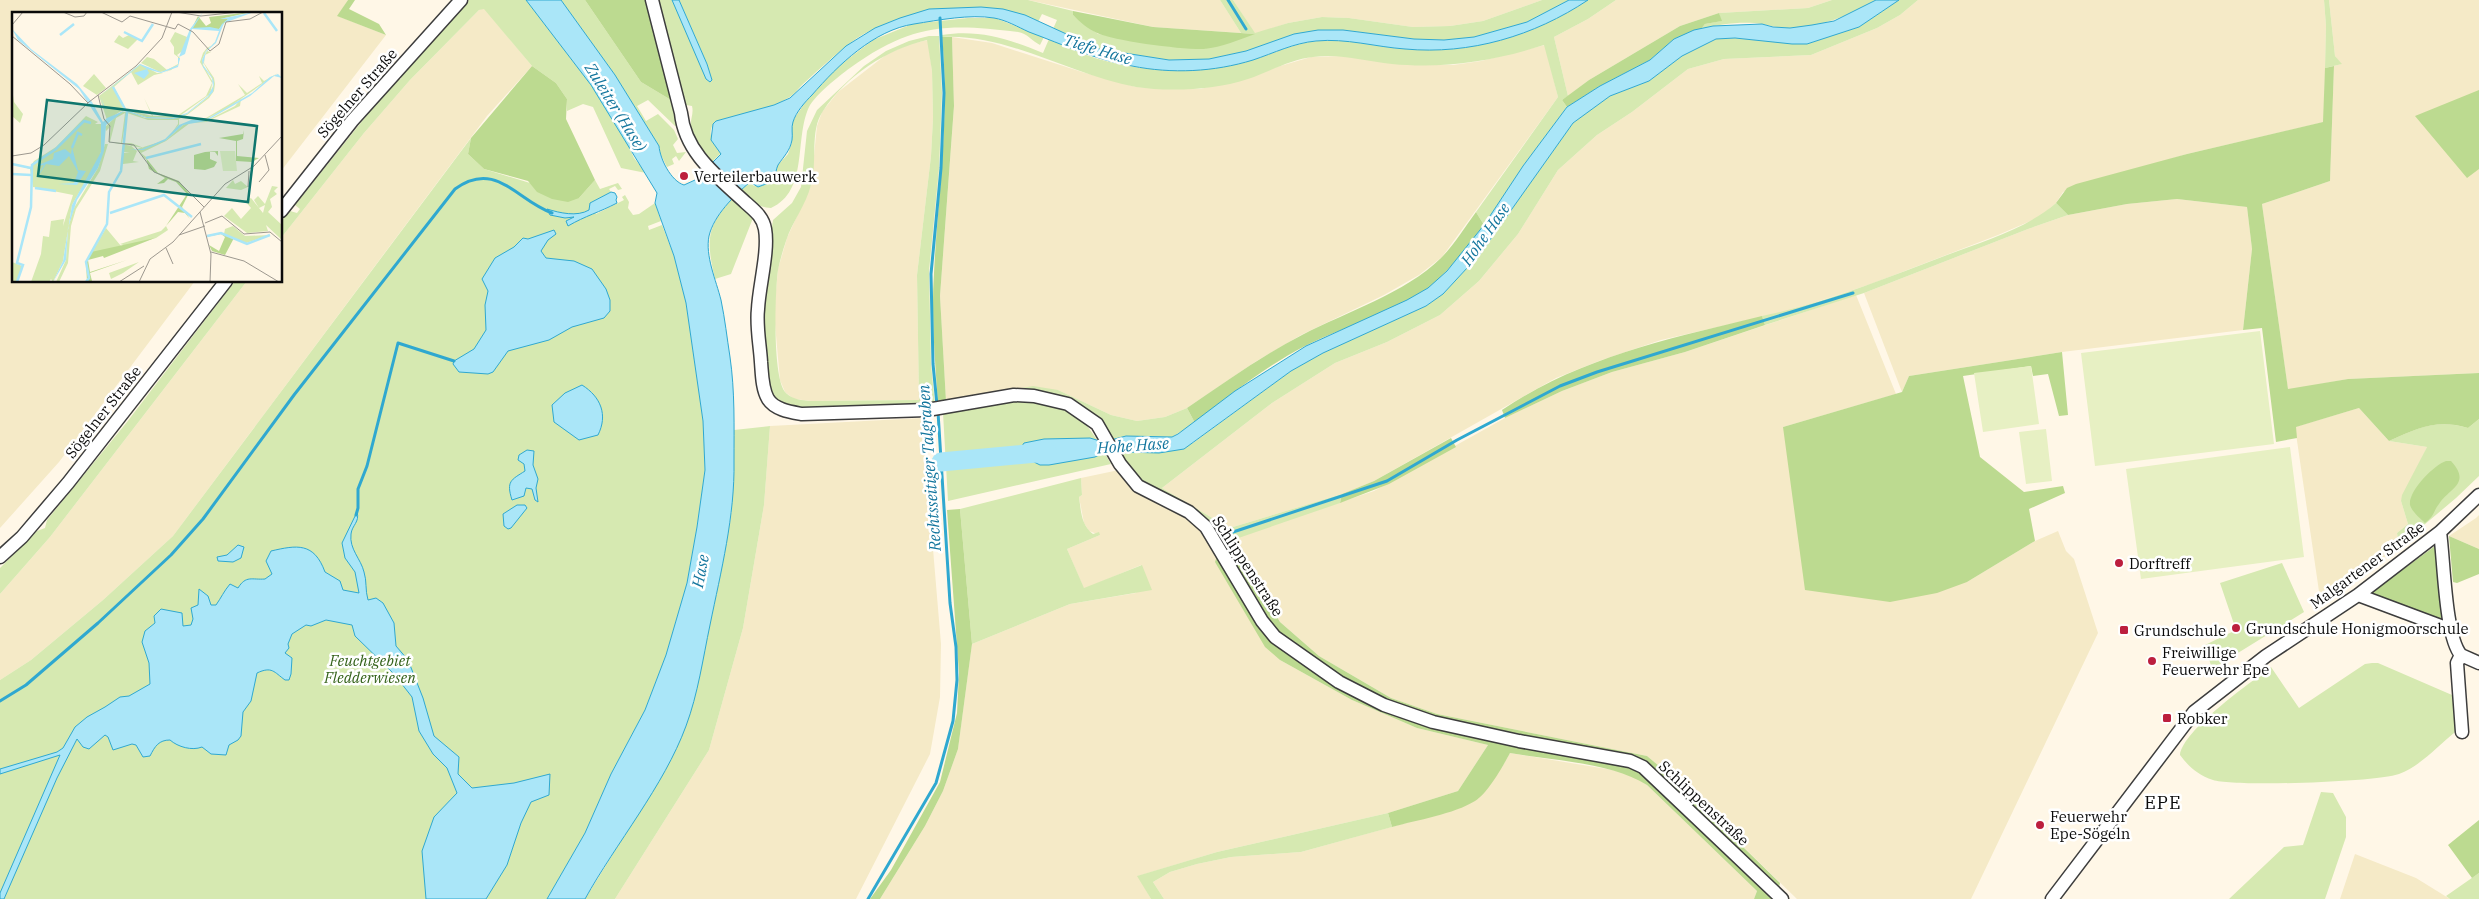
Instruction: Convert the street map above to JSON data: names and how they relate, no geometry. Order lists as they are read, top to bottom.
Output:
{
  "streets": {
    "street": ["Sögelner Straße", "Malgartener Straße", "Schlippenstraße"]
  },
  "districts": ["EPE"],
  "water": [
    "Tiefe Hase",
    "Zuleiter (Hase)",
    "Hohe Hase",
    "Rechtsseitiger Talgraben",
    "Hase"
  ],
  "parks": ["Feuchtgebiet Fledderwiesen"],
  "places": {
    "other": [
      "Verteilerbauwerk",
      "Dorftreff",
      "Grundschule Honigmoorschule",
      "Freiwillige Feuerwehr Epe",
      "Feuerwehr Epe-Sögeln"
    ],
    "transit": ["Grundschule", "Robker"]
  }
}
